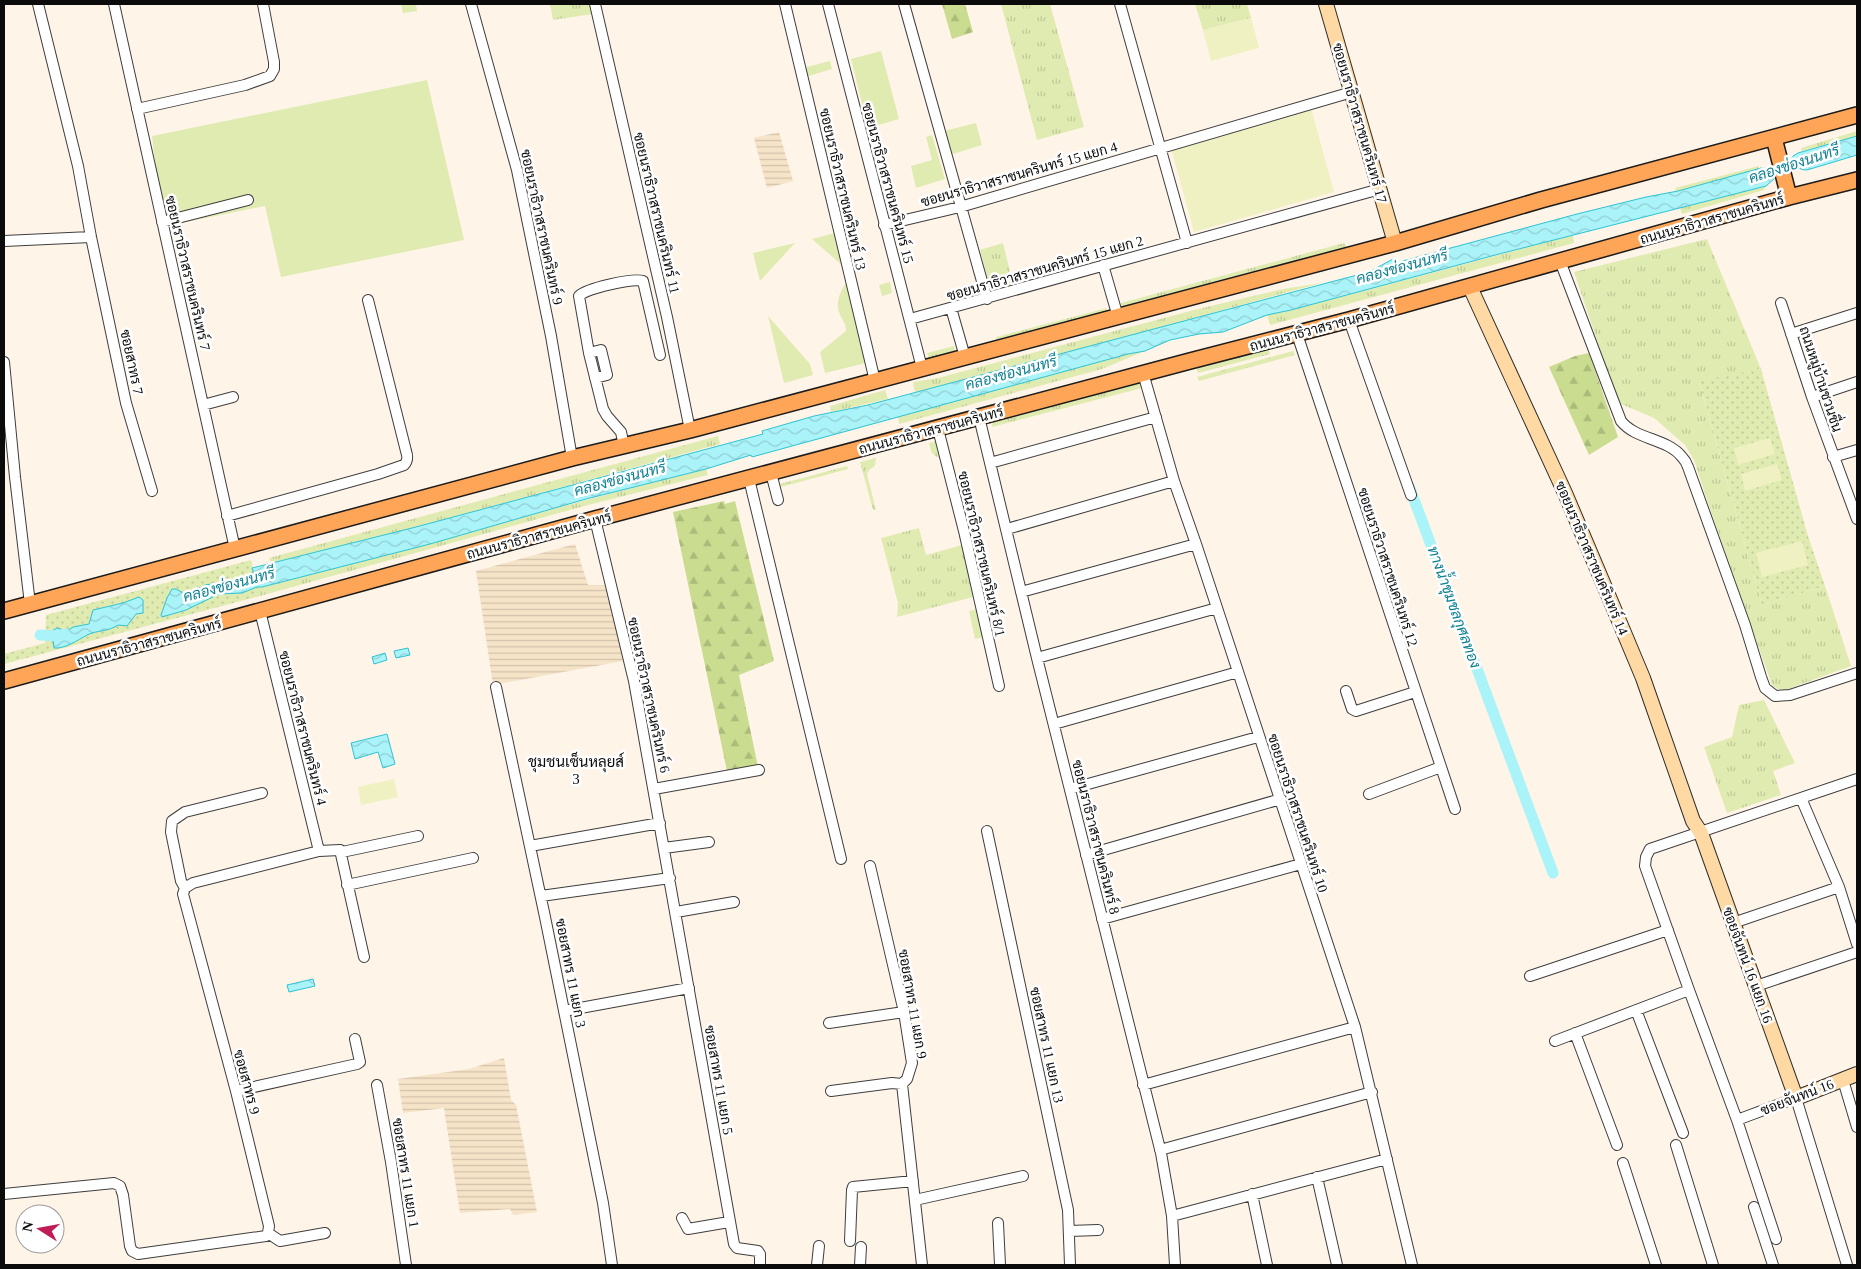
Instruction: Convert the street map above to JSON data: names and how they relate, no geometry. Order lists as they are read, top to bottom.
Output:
{
  "streets": {
    "main road": ["ถนนนราธิวาสราชนครินทร์"],
    "street": [
      "ซอยนราธิวาสราชนครินทร์ 17",
      "ซอยนราธิวาสราชนครินทร์ 15 แยก 4",
      "ซอยนราธิวาสราชนครินทร์ 15",
      "ซอยนราธิวาสราชนครินทร์ 13",
      "ซอยนราธิวาสราชนครินทร์ 11",
      "ซอยนราธิวาสราชนครินทร์ 9",
      "ซอยนราธิวาสราชนครินทร์ 15 แยก 2",
      "ซอยนราธิวาสราชนครินทร์ 7",
      "ซอยสาทร 7",
      "ถนนหมู่บ้านชวนชื่น",
      "ซอยนราธิวาสราชนครินทร์ 8/1",
      "ซอยนราธิวาสราชนครินทร์ 14",
      "ซอยนราธิวาสราชนครินทร์ 12",
      "ซอยนราธิวาสราชนครินทร์ 6",
      "ซอยนราธิวาสราชนครินทร์ 4",
      "ซอยนราธิวาสราชนครินทร์ 10",
      "ซอยนราธิวาสราชนครินทร์ 8",
      "ซอยจันทน์ 16 แยก 16",
      "ซอยสาทร 11 แยก 3",
      "ซอยสาทร 11 แยก 9",
      "ซอยสาทร 11 แยก 13",
      "ซอยสาทร 11 แยก 5",
      "ซอยสาทร 9",
      "ซอยจันทน์ 16",
      "ซอยสาทร 11 แยก 1"
    ]
  },
  "crossings": [
    ["ซอยนราธิวาสราชนครินทร์ 17", "ซอยนราธิวาสราชนครินทร์ 15 แยก 4"],
    ["ซอยนราธิวาสราชนครินทร์ 17", "ซอยนราธิวาสราชนครินทร์ 15 แยก 2"],
    ["ซอยนราธิวาสราชนครินทร์ 15 แยก 4", "ซอยนราธิวาสราชนครินทร์ 15"],
    ["ซอยนราธิวาสราชนครินทร์ 15", "ซอยนราธิวาสราชนครินทร์ 15 แยก 2"],
    ["ถนนนราธิวาสราชนครินทร์", "ซอยนราธิวาสราชนครินทร์ 8/1"],
    ["ถนนนราธิวาสราชนครินทร์", "ซอยนราธิวาสราชนครินทร์ 14"],
    ["ถนนนราธิวาสราชนครินทร์", "ซอยนราธิวาสราชนครินทร์ 12"],
    ["ถนนนราธิวาสราชนครินทร์", "ซอยนราธิวาสราชนครินทร์ 6"],
    ["ถนนนราธิวาสราชนครินทร์", "ซอยนราธิวาสราชนครินทร์ 4"],
    ["ถนนนราธิวาสราชนครินทร์", "ซอยนราธิวาสราชนครินทร์ 10"],
    ["ถนนนราธิวาสราชนครินทร์", "ซอยนราธิวาสราชนครินทร์ 8"],
    ["ซอยนราธิวาสราชนครินทร์ 14", "ซอยจันทน์ 16 แยก 16"],
    ["ซอยนราธิวาสราชนครินทร์ 6", "ซอยสาทร 11 แยก 5"],
    ["ซอยจันทน์ 16 แยก 16", "ซอยจันทน์ 16"]
  ],
  "districts": ["ชุมชนเซ็นหลุยส์ 3"],
  "water": ["คลองช่องนนทรี", "ทางน้ำชุมชลกุศลทอง"],
  "north": "left"
}
